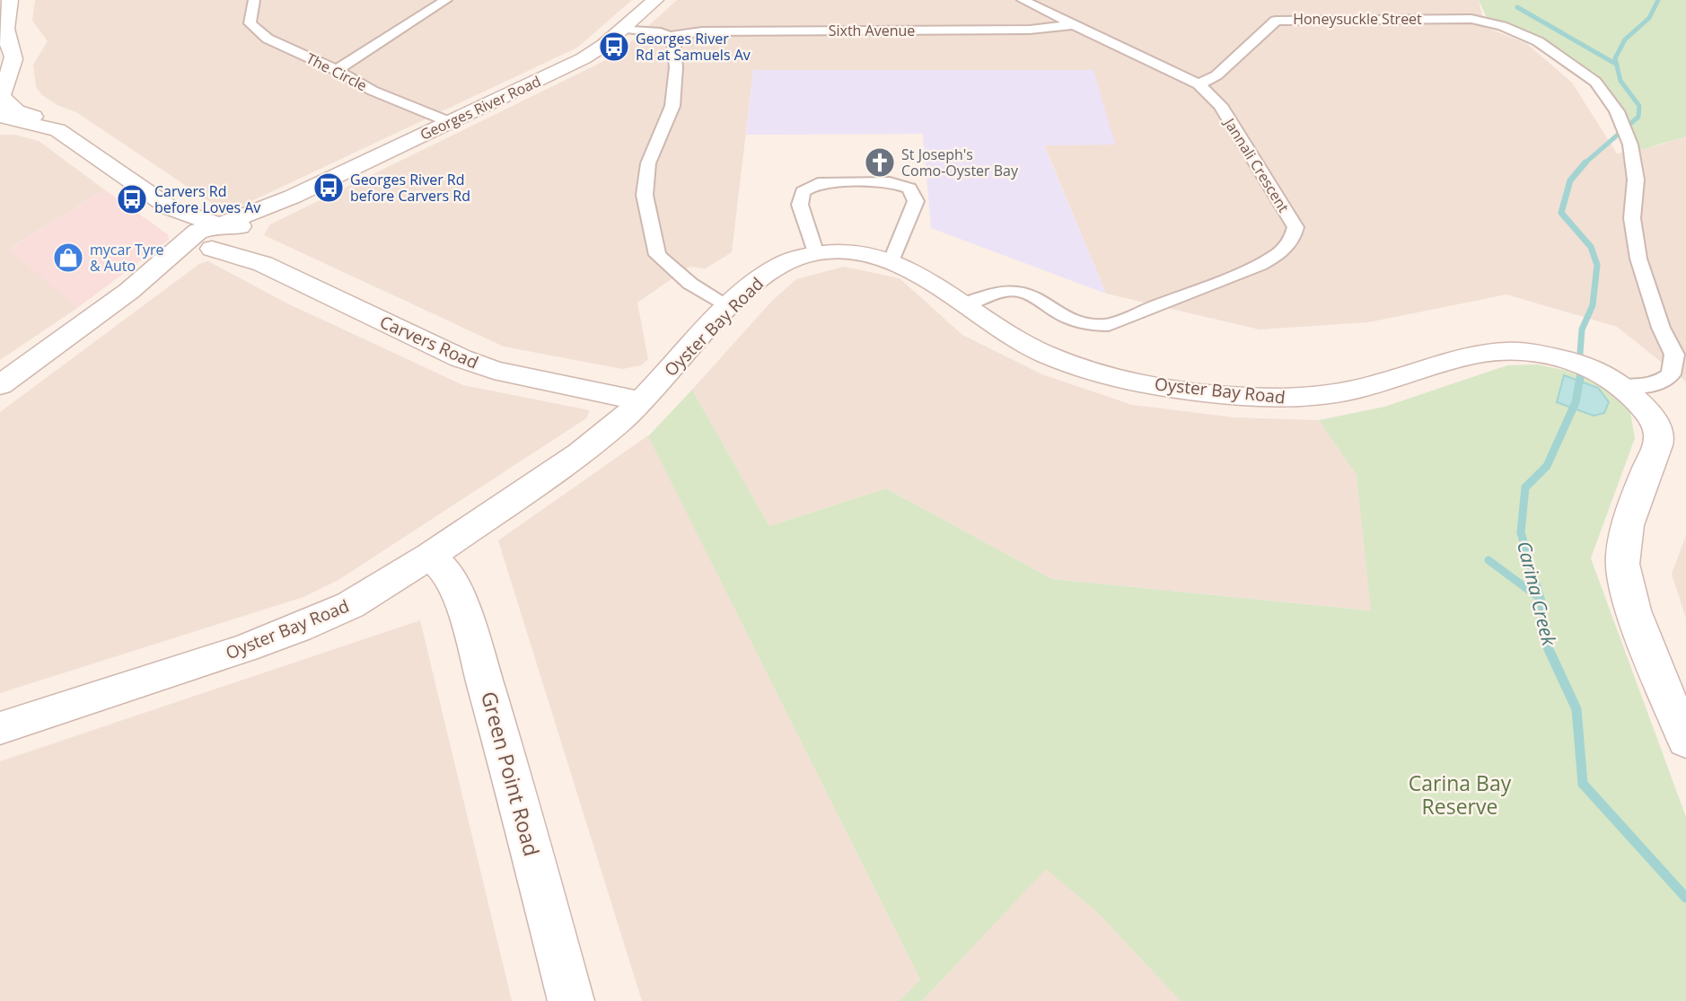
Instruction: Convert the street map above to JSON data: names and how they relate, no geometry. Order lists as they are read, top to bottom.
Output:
{
  "streets": {
    "street": [
      "Honeysuckle Street",
      "Sixth Avenue",
      "The Circle",
      "Georges River Road",
      "Jannali Crescent",
      "Oyster Bay Road",
      "Carvers Road",
      "Green Point Road"
    ]
  },
  "crossings": [
    ["Honeysuckle Street", "Jannali Crescent"],
    ["Honeysuckle Street", "Oyster Bay Road"],
    ["Sixth Avenue", "Jannali Crescent"],
    ["The Circle", "Georges River Road"],
    ["Georges River Road", "Carvers Road"],
    ["Jannali Crescent", "Oyster Bay Road"],
    ["Oyster Bay Road", "Carvers Road"],
    ["Oyster Bay Road", "Green Point Road"]
  ],
  "water": ["Carina Creek"],
  "parks": ["Carina Bay Reserve"],
  "places": {
    "bus stop": ["Georges River Rd at Samuels Av", "Georges River Rd before Carvers Rd", "Carvers Rd before Loves Av"],
    "church": ["St Joseph's Como-Oyster Bay"],
    "shop": ["mycar Tyre & Auto"]
  }
}
